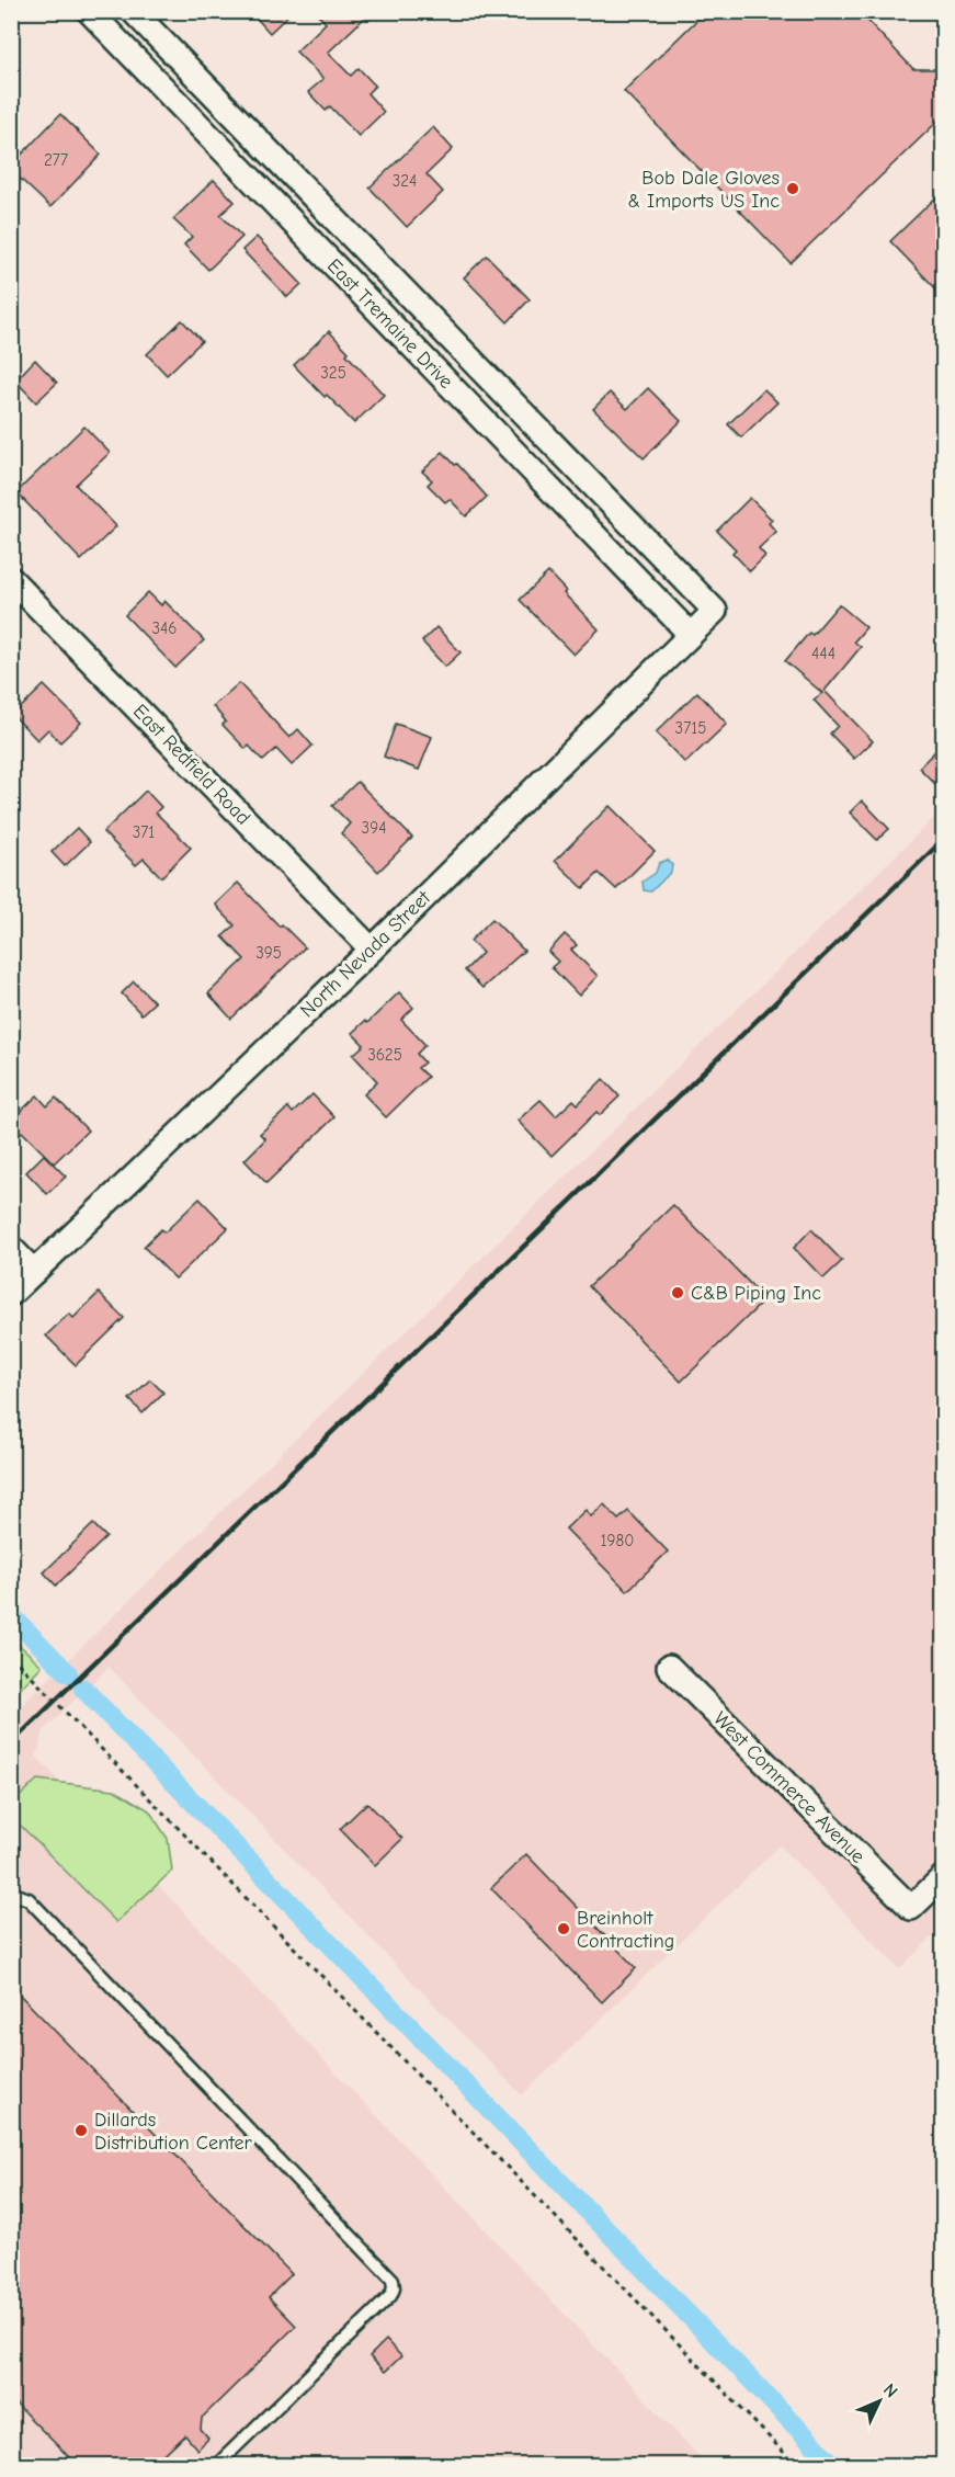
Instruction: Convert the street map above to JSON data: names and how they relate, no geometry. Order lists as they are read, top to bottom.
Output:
{
  "streets": {
    "street": [
      "East Tremaine Drive",
      "East Redfield Road",
      "North Nevada Street",
      "West Commerce Avenue"
    ]
  },
  "crossings": [
    ["East Tremaine Drive", "North Nevada Street"],
    ["East Redfield Road", "North Nevada Street"]
  ],
  "places": [
    "Bob Dale Gloves & Imports US Inc",
    "C&B Piping Inc",
    "Breinholt Contracting",
    "Dillards Distribution Center"
  ],
  "house_numbers": [
    "277",
    "324",
    "325",
    "346",
    "444",
    "3715",
    "394",
    "371",
    "395",
    "3625",
    "1980"
  ],
  "north": "top right"
}
